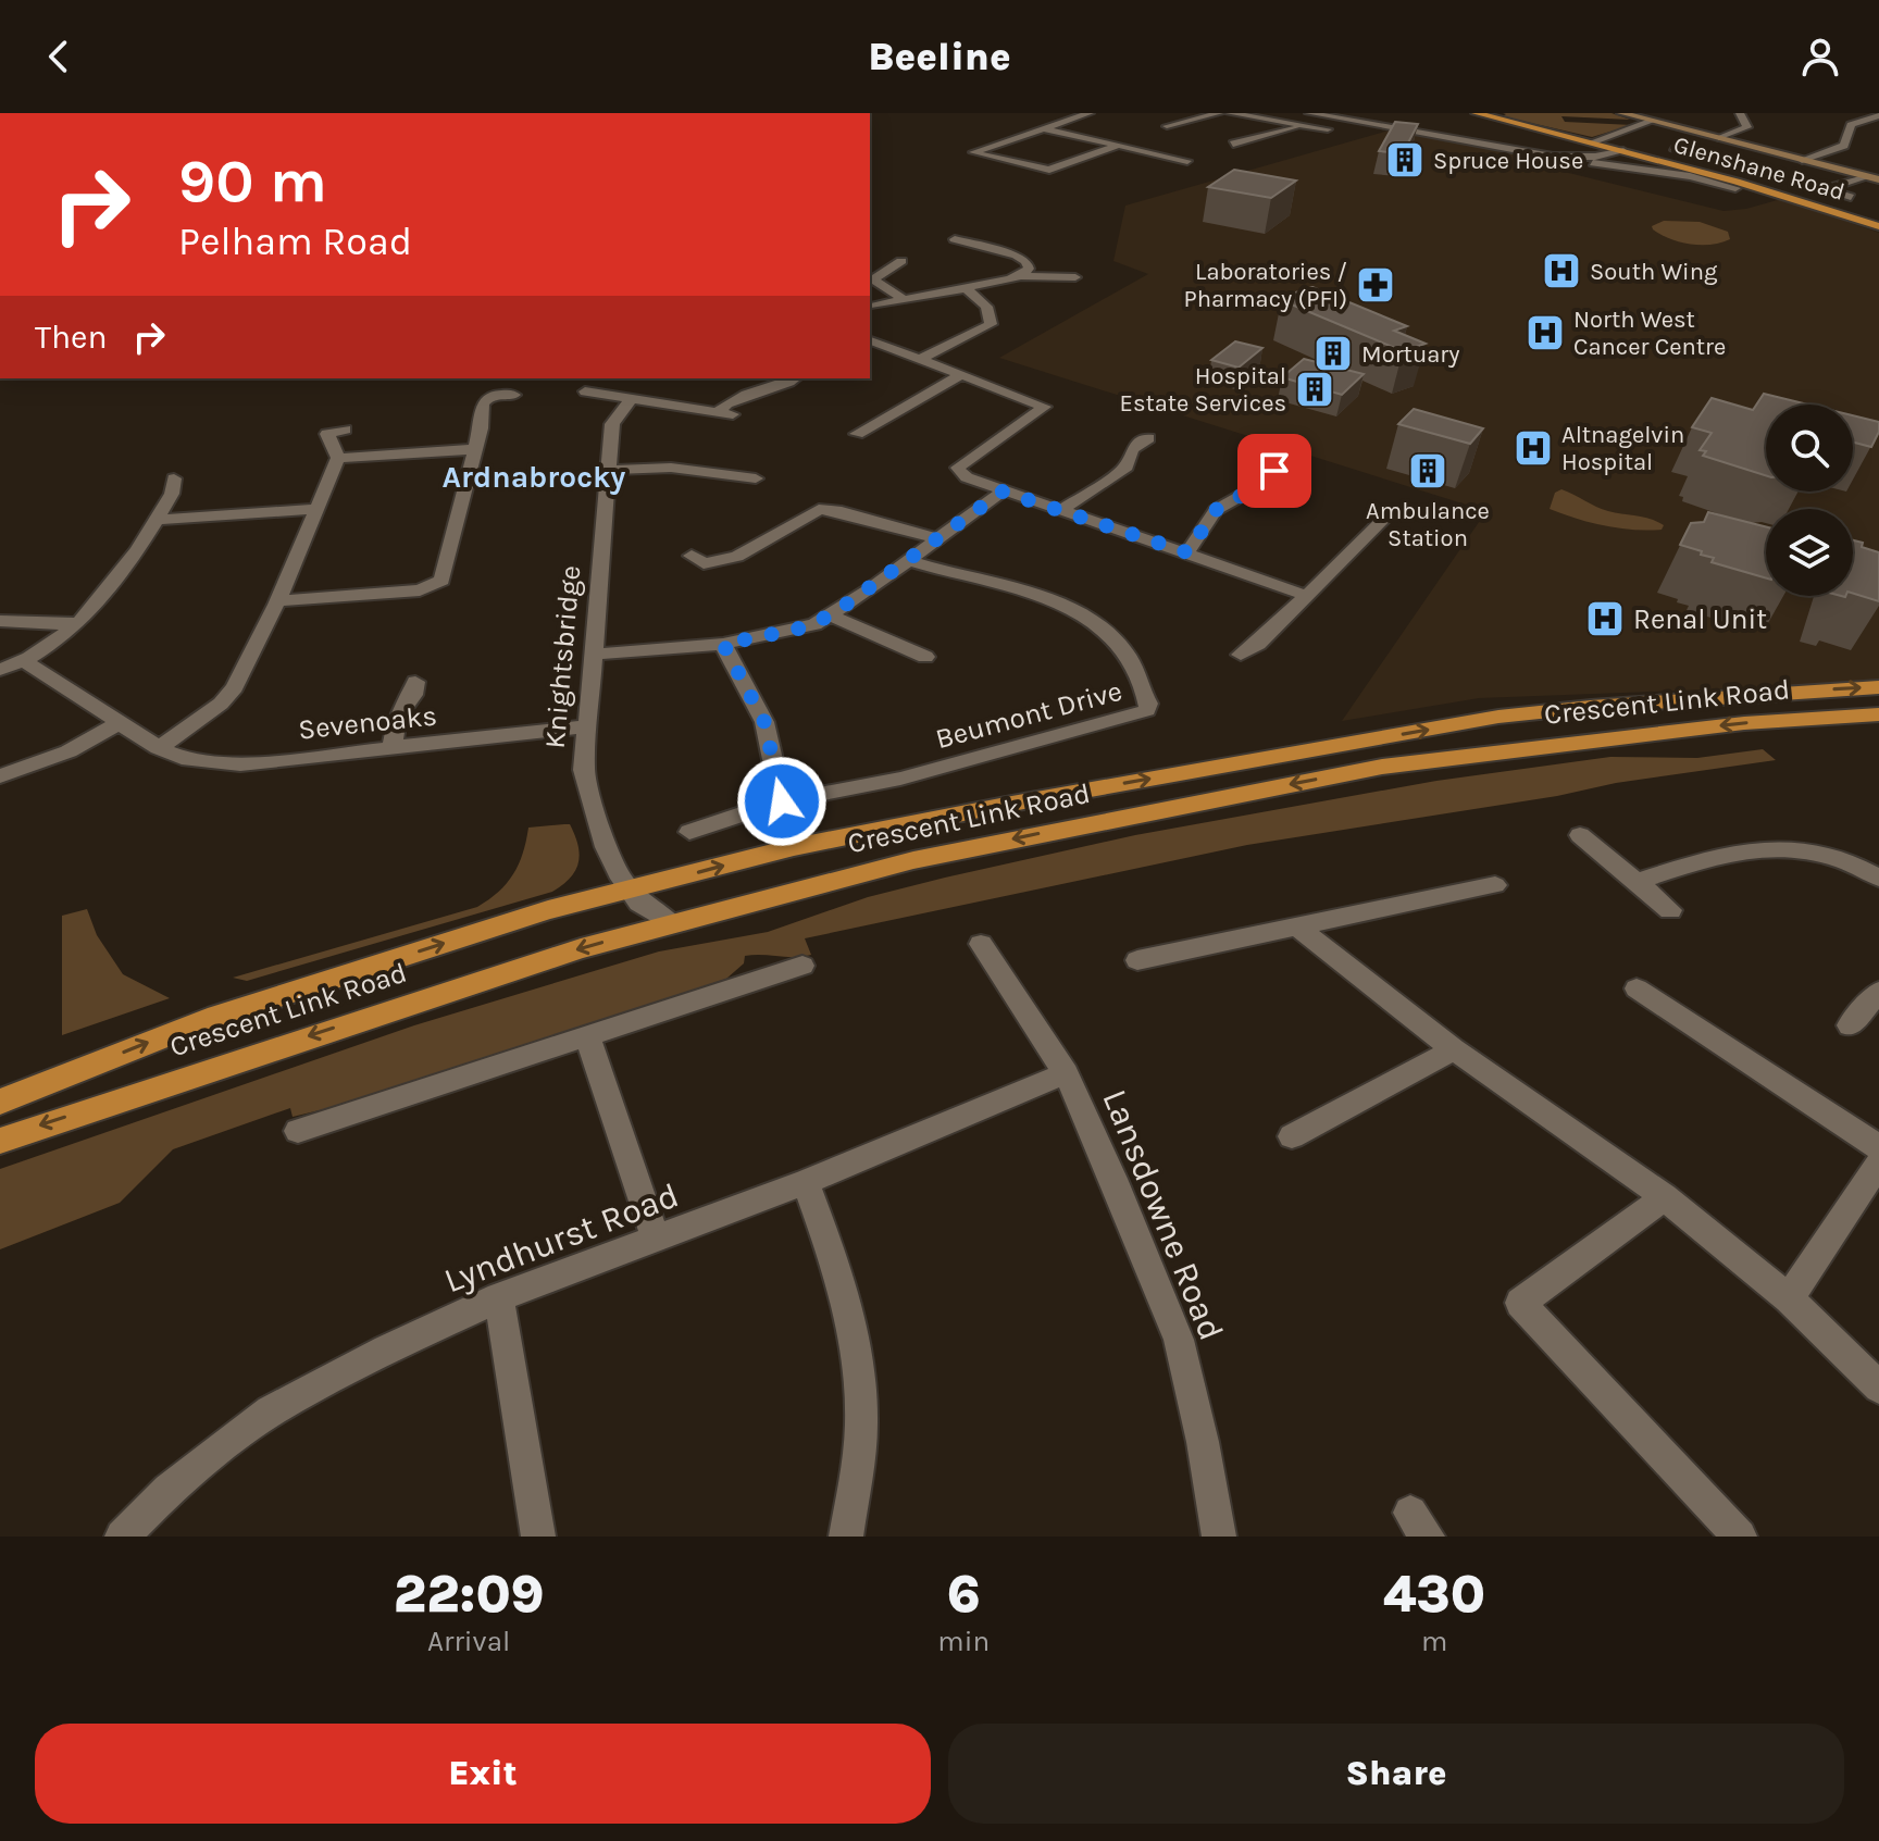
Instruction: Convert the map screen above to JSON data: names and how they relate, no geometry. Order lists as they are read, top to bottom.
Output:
{
  "streets": {
    "highway": ["Glenshane Road", "Crescent Link Road"],
    "street": [
      "Knightsbridge",
      "Beumont Drive",
      "Sevenoaks",
      "Lansdowne Road",
      "Lyndhurst Road"
    ]
  },
  "crossings": [
    ["Knightsbridge", "Crescent Link Road"],
    ["Knightsbridge", "Sevenoaks"],
    ["Lansdowne Road", "Lyndhurst Road"]
  ],
  "districts": ["Ardnabrocky"],
  "places": {
    "building": [
      "Spruce House",
      "Mortuary",
      "Hospital Estate Services",
      "Ambulance Station"
    ],
    "hospital": [
      "South Wing",
      "North West Cancer Centre",
      "Altnagelvin Hospital",
      "Renal Unit"
    ],
    "pharmacy": ["Laboratories / Pharmacy (PFI)"]
  },
  "page": {
    "header": "Beeline",
    "turn": ["90 m", "Pelham Road"],
    "then": "Then",
    "eta": [
      "22:09",
      "Arrival",
      "6",
      "min",
      "430",
      "m"
    ],
    "buttons": ["Exit", "Share"]
  }
}
